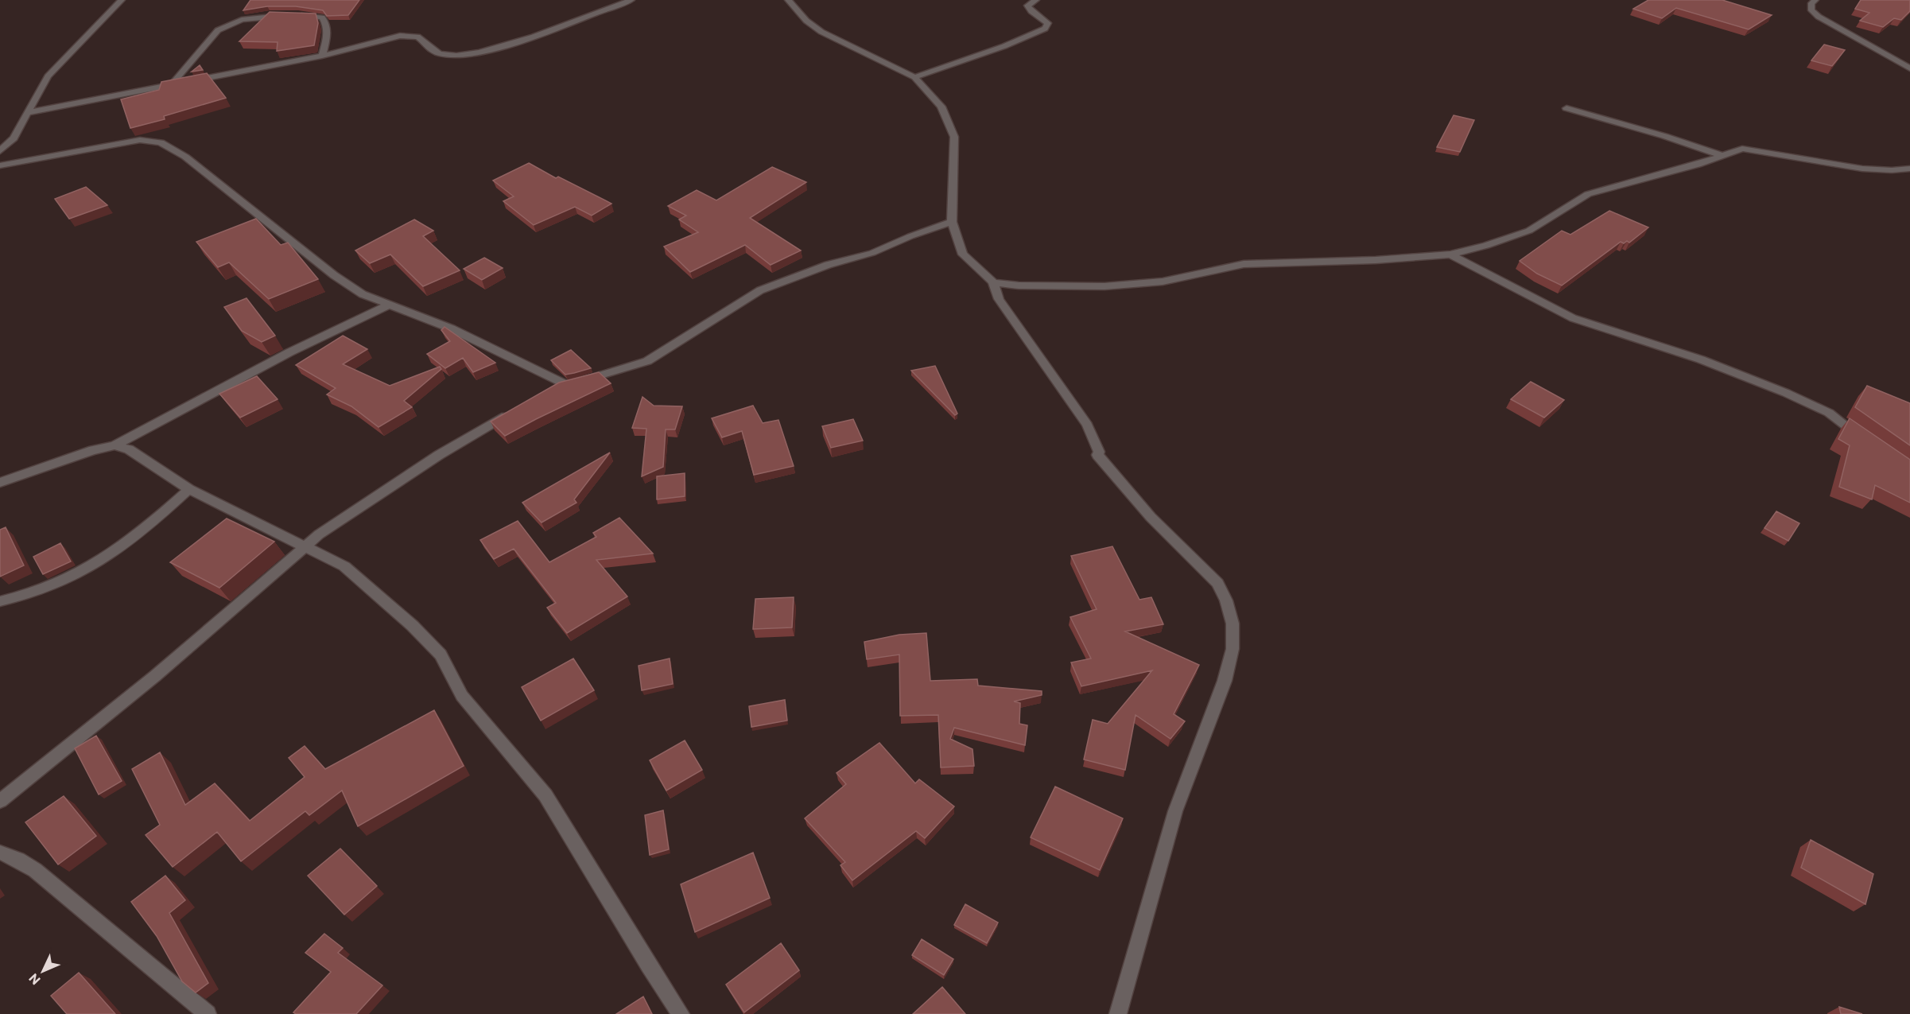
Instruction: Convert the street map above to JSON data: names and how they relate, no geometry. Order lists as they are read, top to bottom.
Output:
{
  "north": "bottom left"
}
